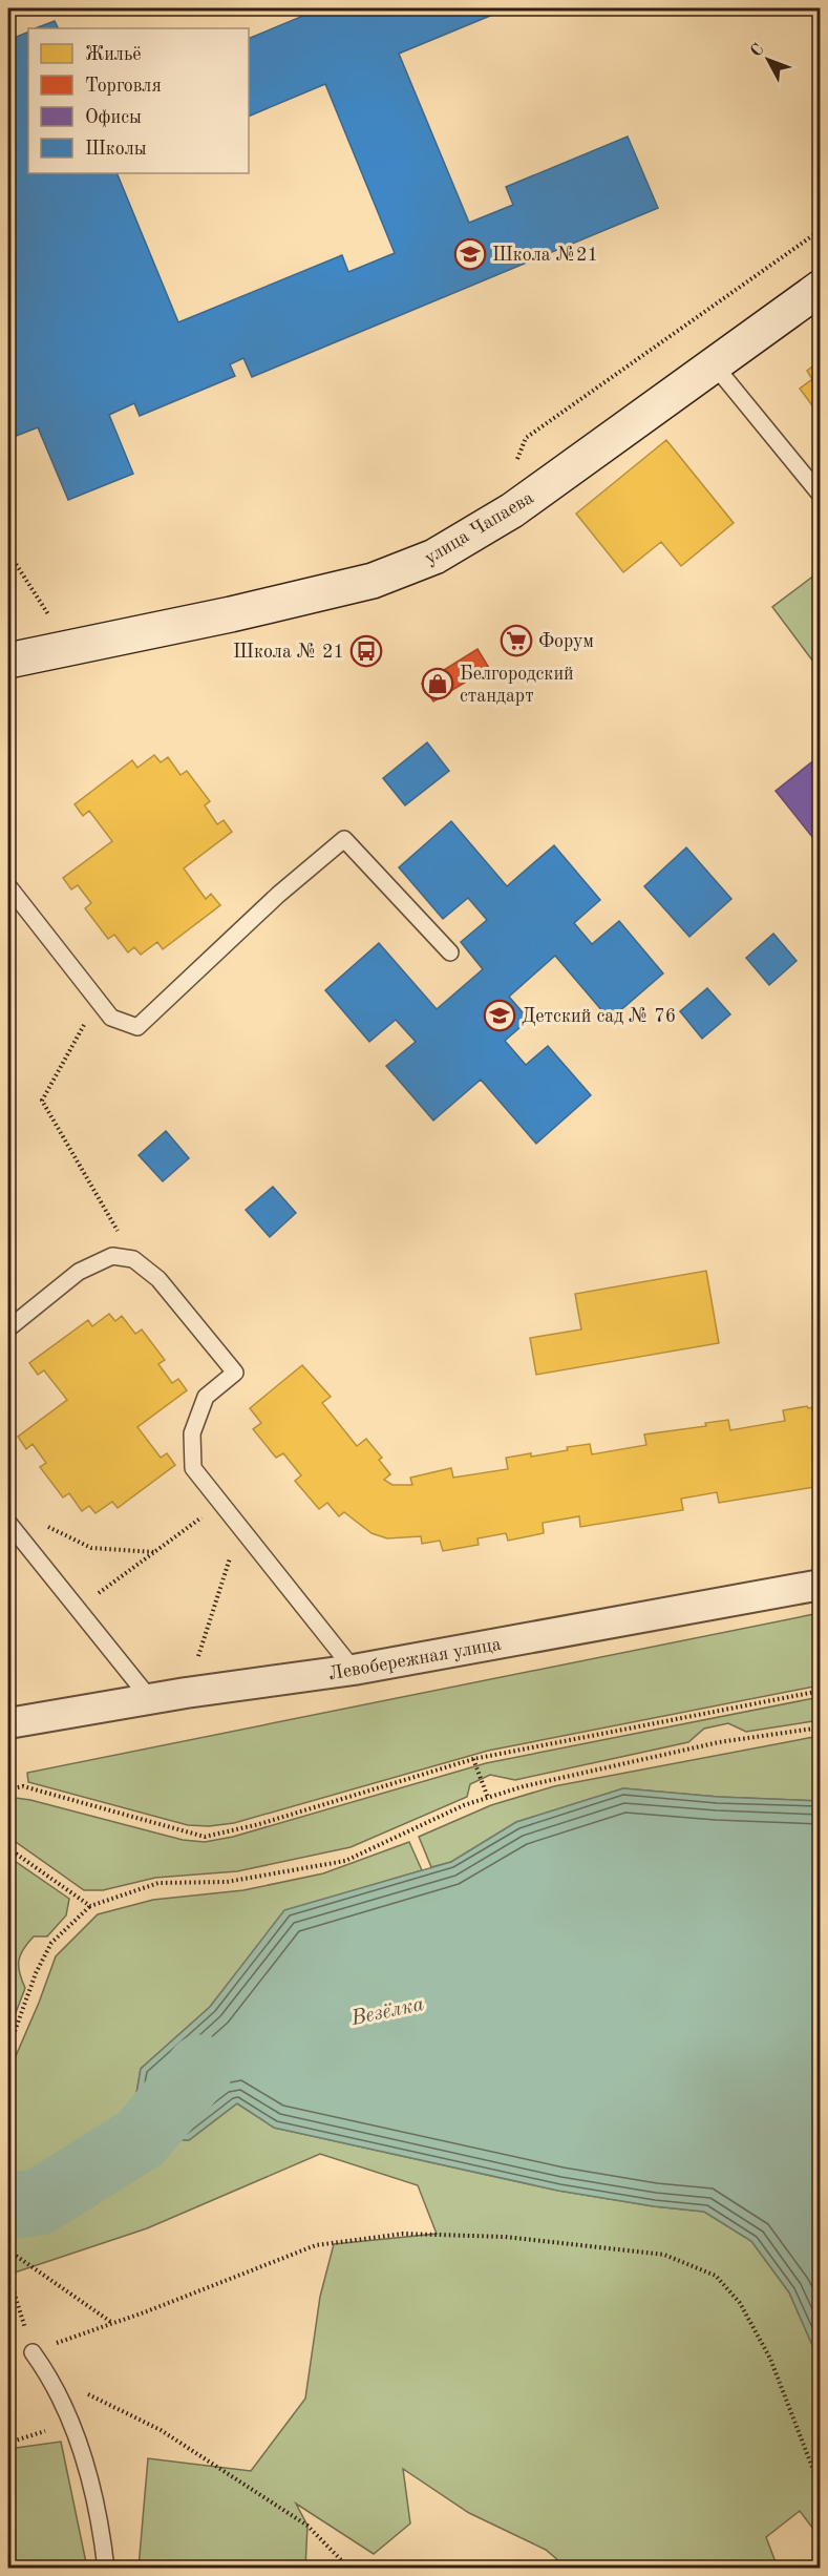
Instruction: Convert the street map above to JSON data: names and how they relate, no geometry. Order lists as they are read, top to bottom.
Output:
{
  "streets": {
    "street": ["улица Чапаева", "Левобережная улица"]
  },
  "water": ["Везёлка"],
  "places": {
    "school or university": ["Школа №21", "Детский сад № 76"],
    "supermarket": ["Форум"],
    "bus stop": ["Школа № 21"],
    "shop": ["Белгородский стандарт"]
  },
  "legend": [
    "Жильё",
    "Торговля",
    "Офисы",
    "Школы"
  ],
  "north": "top left"
}
